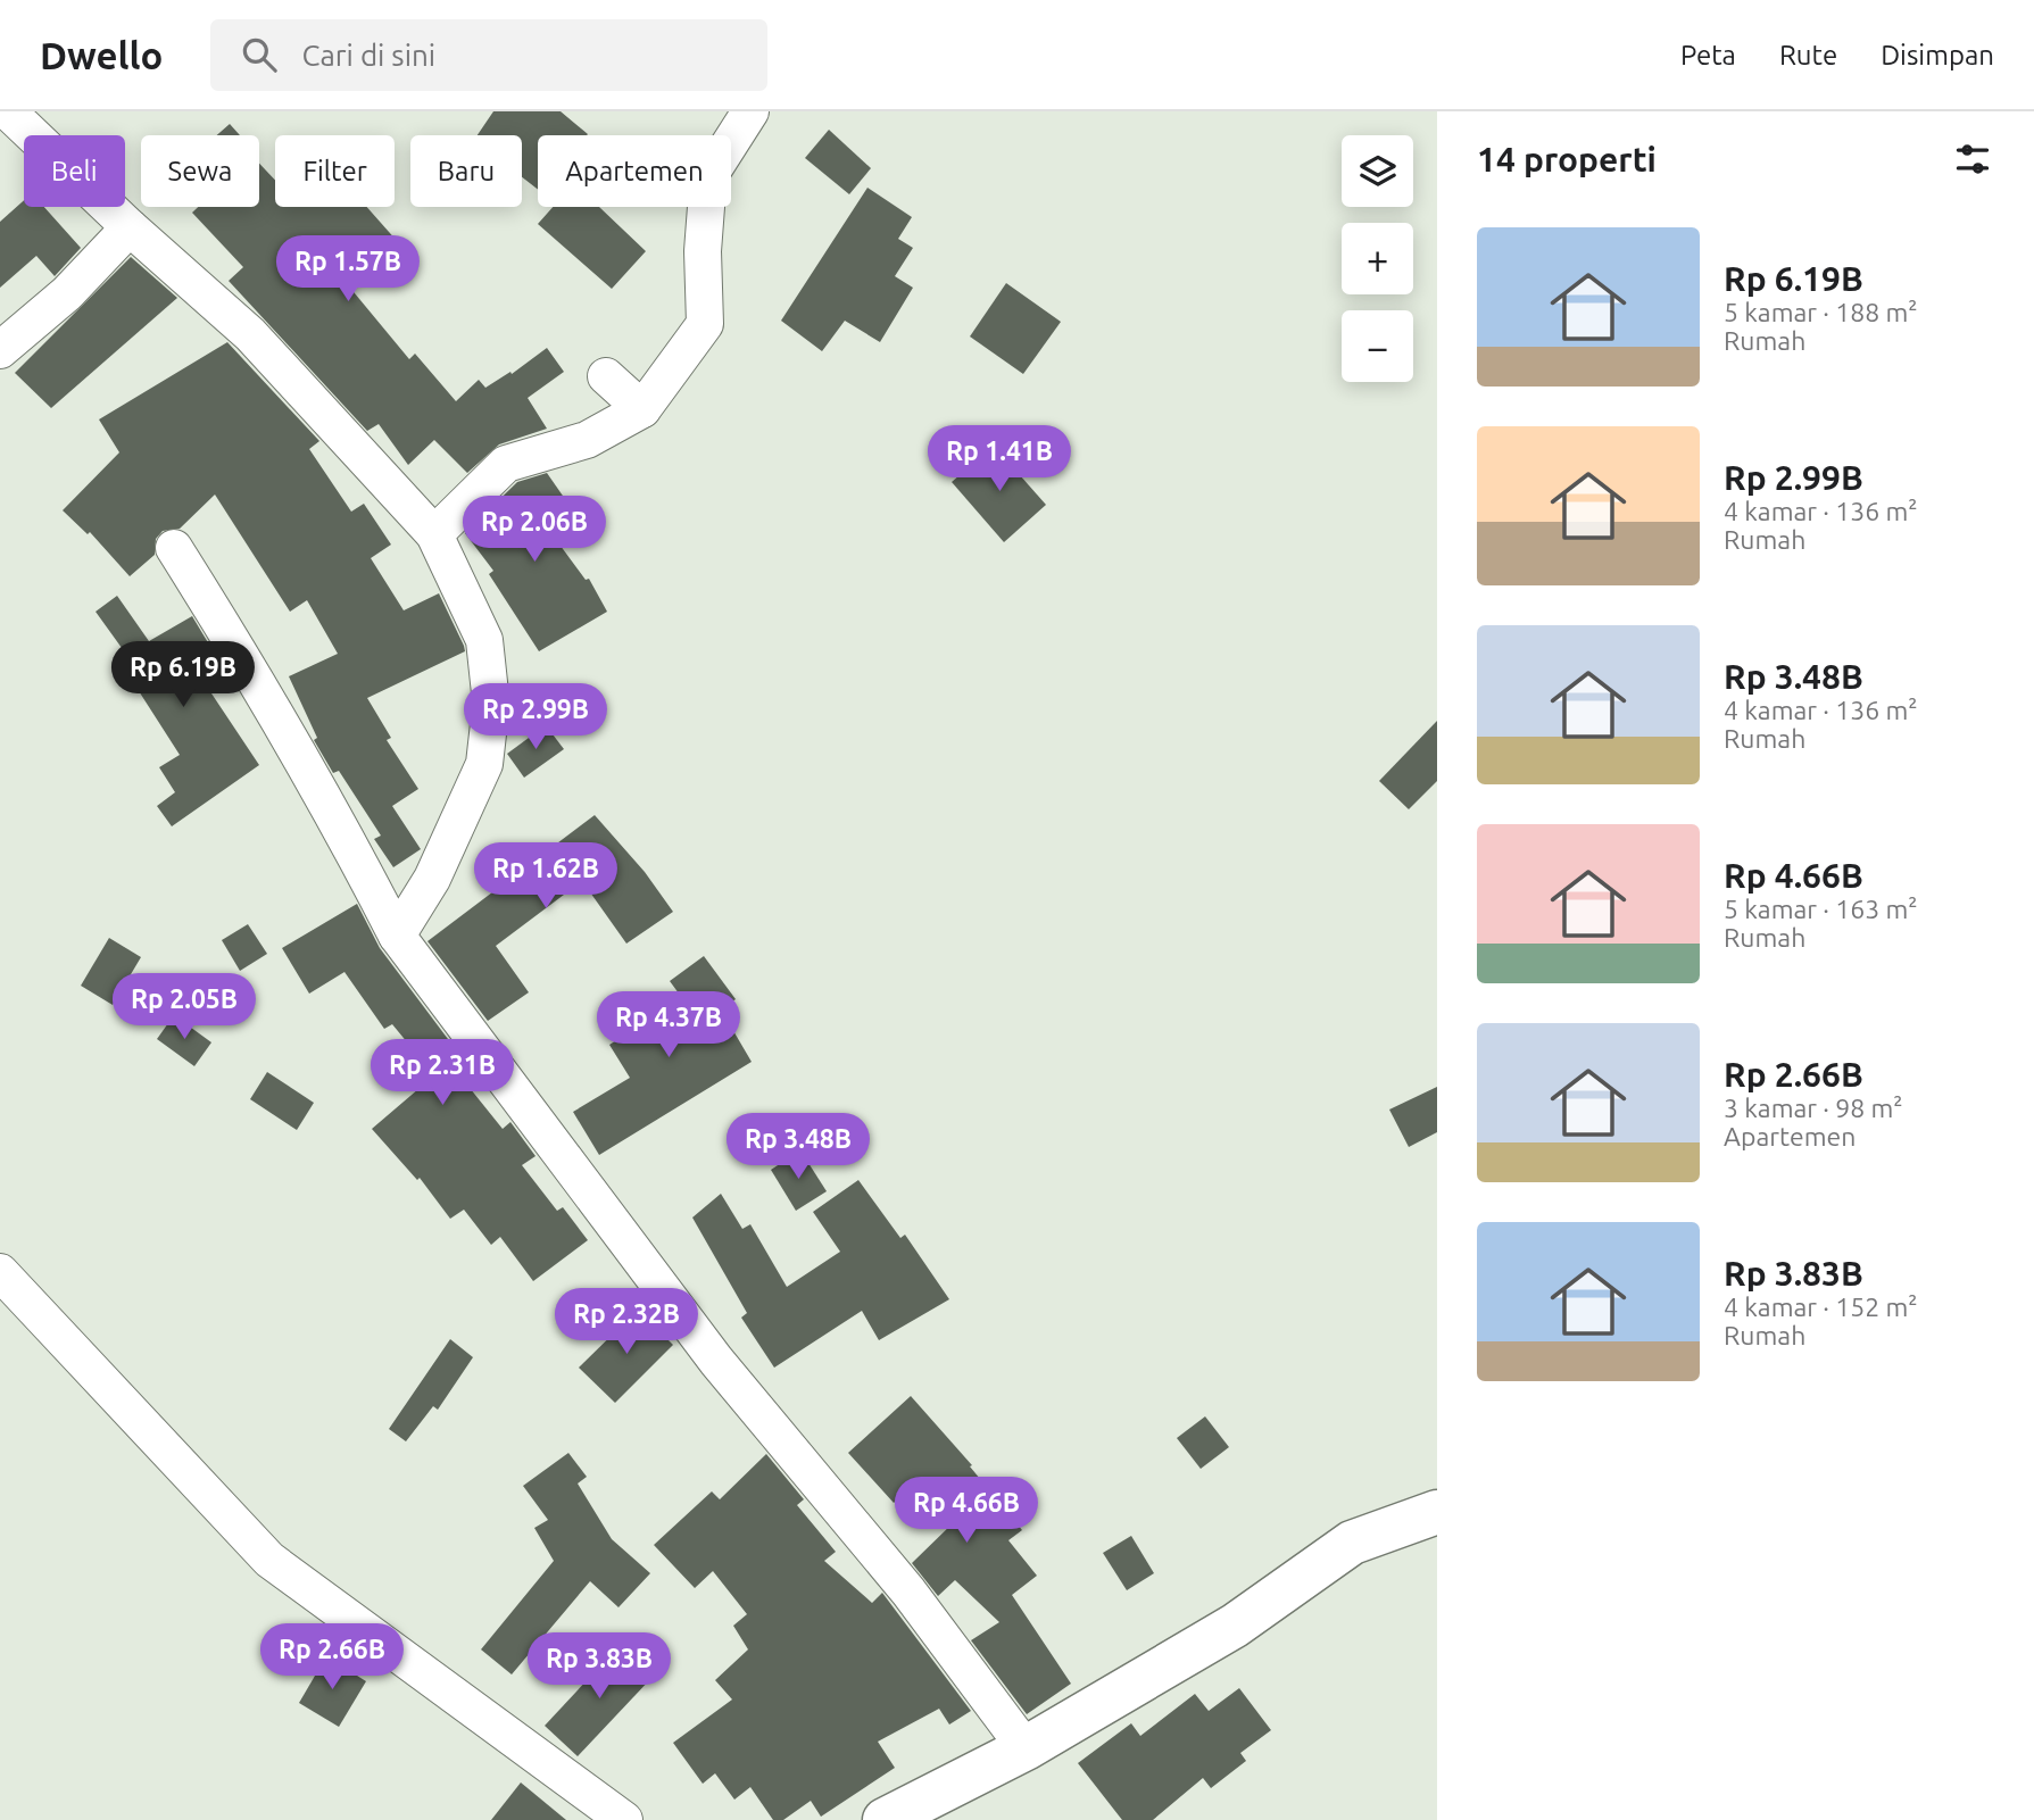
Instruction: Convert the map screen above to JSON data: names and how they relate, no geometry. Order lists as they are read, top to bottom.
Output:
{
  "page": {
    "header": "Dwello",
    "search": "Cari di sini",
    "nav": ["Peta", "Rute", "Disimpan"],
    "heading": "14 properti",
    "map_buttons": ["+", "−"],
    "chip": [
      "Beli",
      "Sewa",
      "Filter",
      "Baru",
      "Apartemen"
    ],
    "list": [
      {
        "name": "Rp 6.19B",
        "note": "5 kamar · 188 m² · Rumah"
      },
      {
        "name": "Rp 2.99B",
        "note": "4 kamar · 136 m² · Rumah"
      },
      {
        "name": "Rp 3.48B",
        "note": "4 kamar · 136 m² · Rumah"
      },
      {
        "name": "Rp 4.66B",
        "note": "5 kamar · 163 m² · Rumah"
      },
      {
        "name": "Rp 2.66B",
        "note": "3 kamar · 98 m² · Apartemen"
      },
      {
        "name": "Rp 3.83B",
        "note": "4 kamar · 152 m² · Rumah"
      }
    ],
    "price": [
      "Rp 1.57B",
      "Rp 1.41B",
      "Rp 2.06B",
      "Rp 6.19B",
      "Rp 2.99B",
      "Rp 1.62B",
      "Rp 2.05B",
      "Rp 4.37B",
      "Rp 2.31B",
      "Rp 3.48B",
      "Rp 2.32B",
      "Rp 4.66B",
      "Rp 2.66B",
      "Rp 3.83B"
    ]
  }
}
